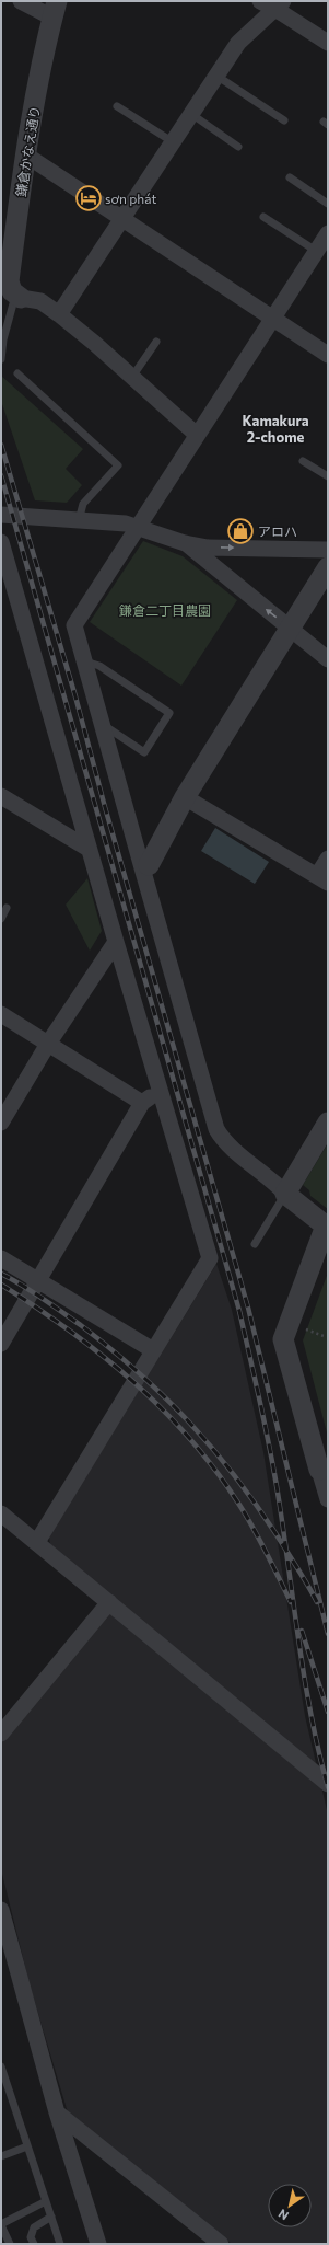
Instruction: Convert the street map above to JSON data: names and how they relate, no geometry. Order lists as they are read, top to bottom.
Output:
{
  "streets": {
    "street": ["鎌倉かなえ通り"]
  },
  "districts": ["Kamakura 2-chome"],
  "parks": ["鎌倉二丁目農園"],
  "places": {
    "hotel": ["sơn phát"],
    "shop": ["アロハ"]
  },
  "north": "bottom left"
}
